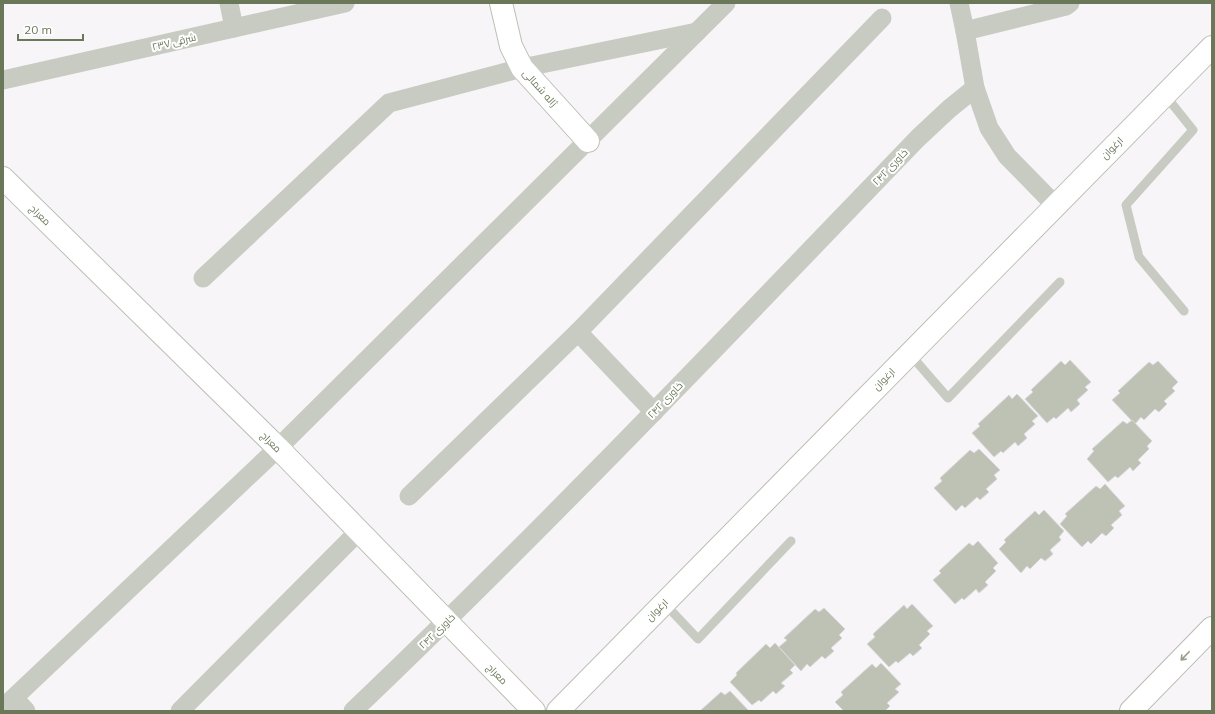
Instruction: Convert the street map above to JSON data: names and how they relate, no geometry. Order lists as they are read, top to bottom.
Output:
{
  "streets": {
    "main road": ["ژاله شمالی", "ارغوان", "معراج"],
    "street": ["۲۳۷ شرقی", "۲۴۲ خاوری"]
  },
  "crossings": [
    ["۲۴۲ خاوری", "معراج"]
  ],
  "scale_bar": "20 m"
}
